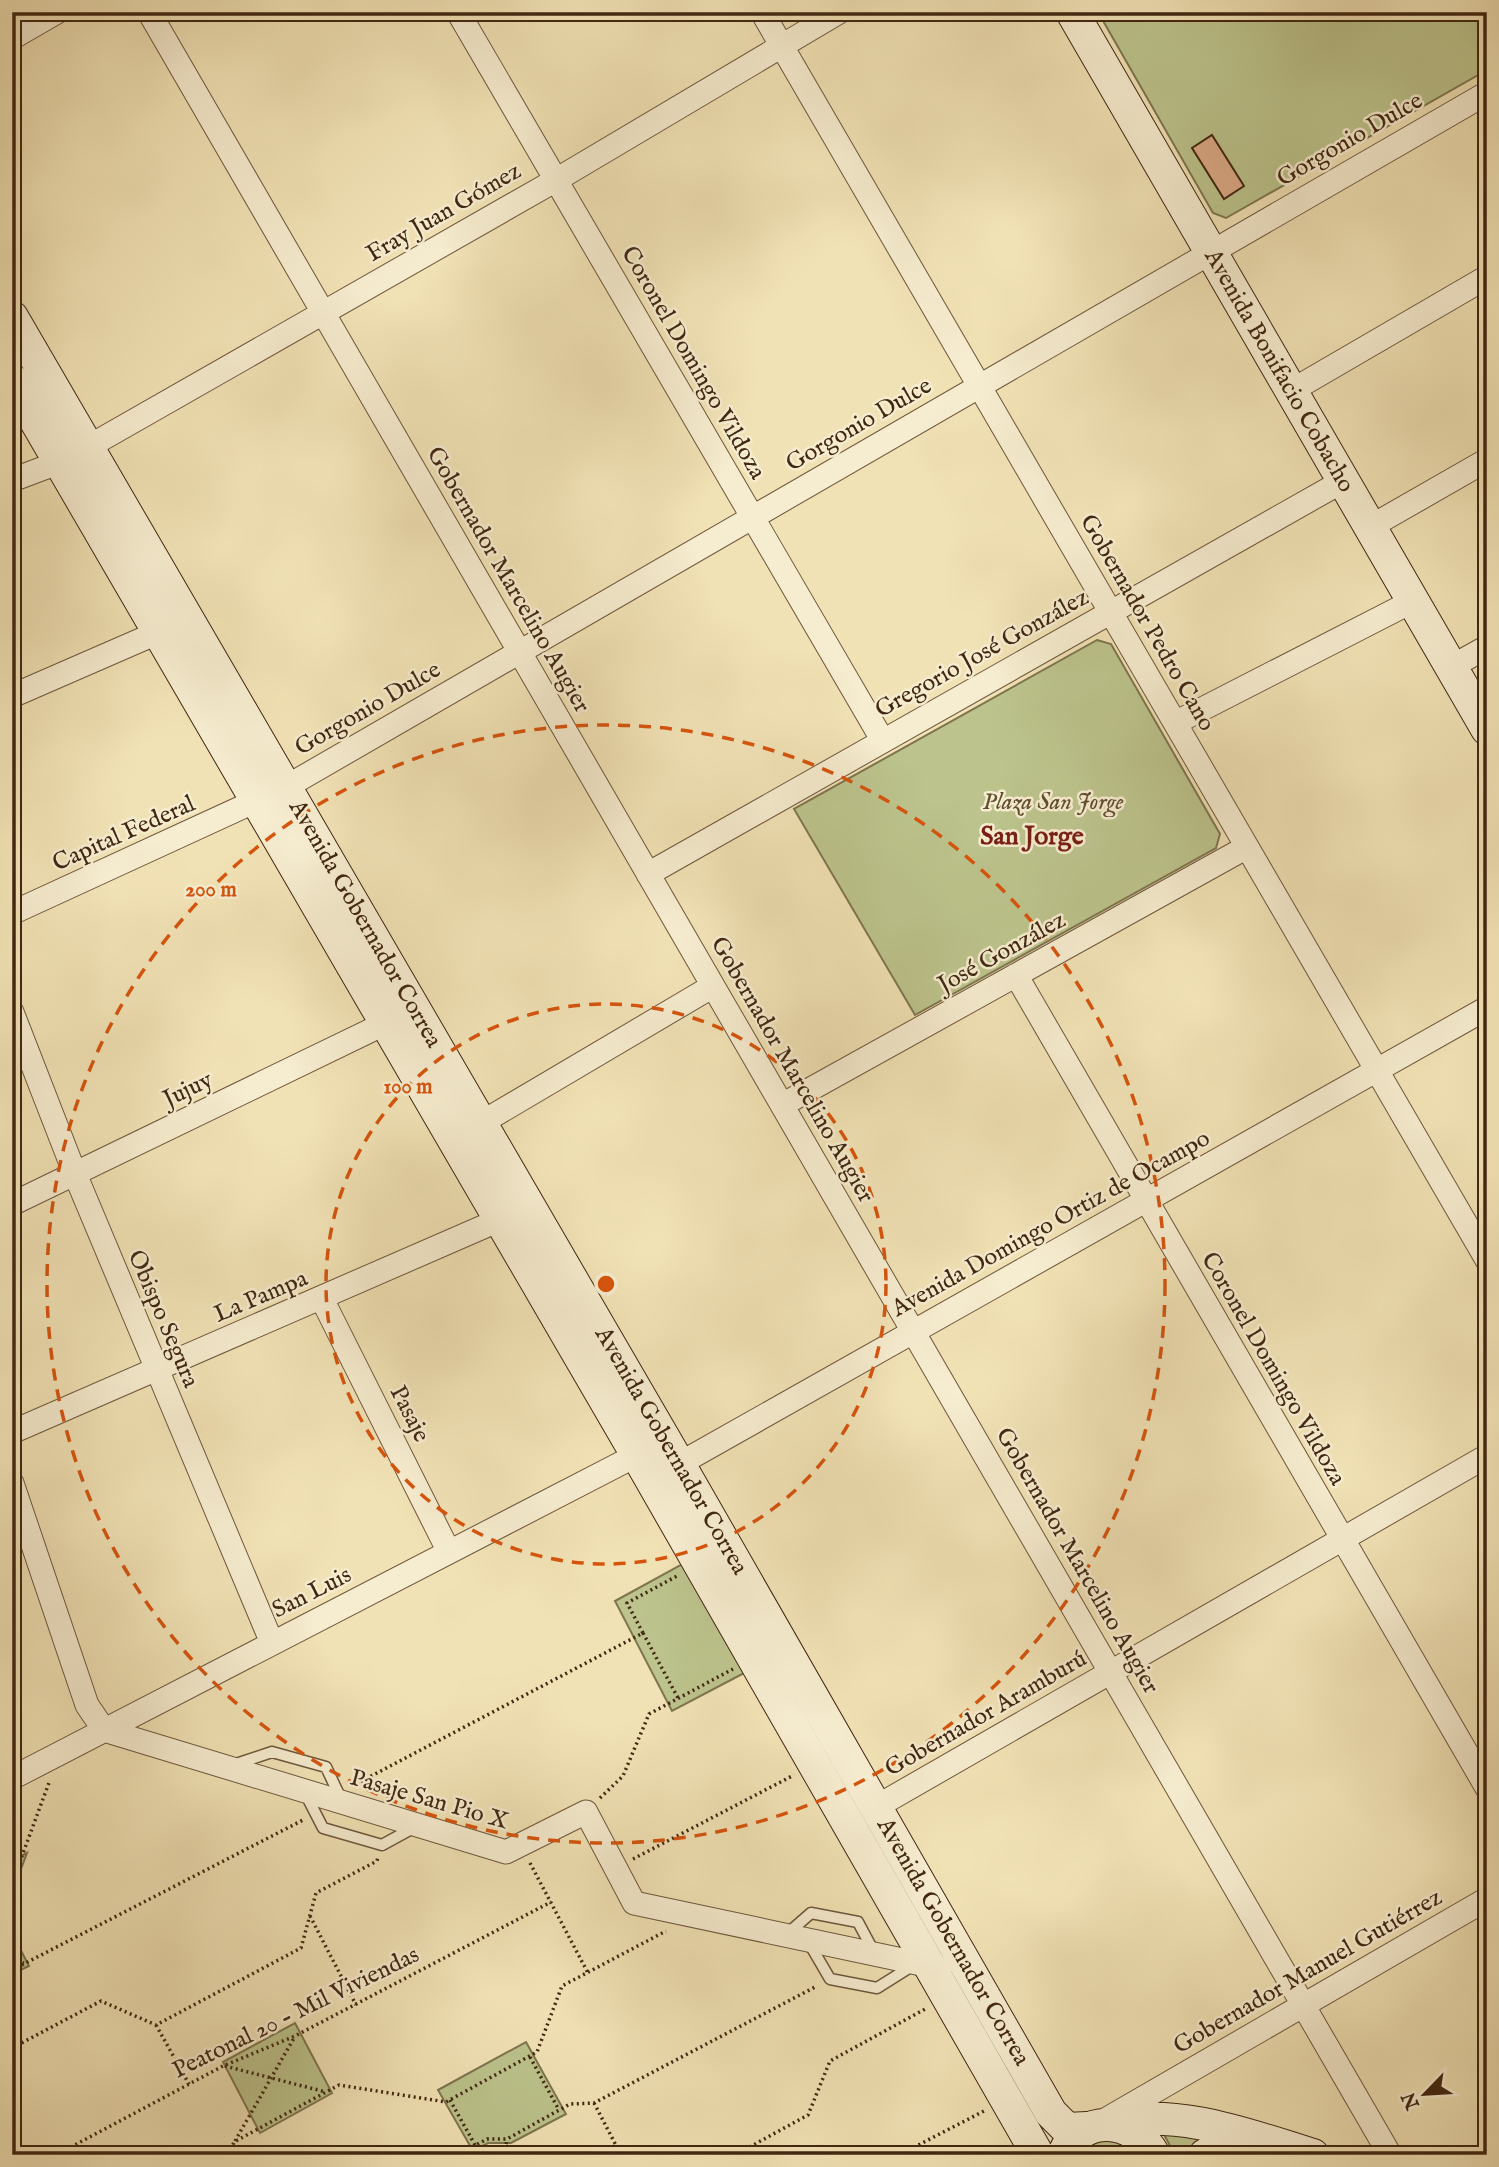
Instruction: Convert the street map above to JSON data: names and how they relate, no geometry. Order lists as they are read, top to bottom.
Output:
{
  "streets": {
    "main road": ["Avenida Bonifacio Cobacho", "Avenida Gobernador Correa"],
    "street": [
      "Gorgonio Dulce",
      "Fray Juan Gómez",
      "Coronel Domingo Vildoza",
      "Gobernador Marcelino Augier",
      "Gobernador Pedro Cano",
      "Gregorio José González",
      "Capital Federal",
      "José González",
      "Jujuy",
      "Avenida Domingo Ortiz de Ocampo",
      "La Pampa",
      "Obispo Segura",
      "Pasaje",
      "San Luis",
      "Gobernador Aramburú",
      "Pasaje San Pio X",
      "Gobernador Manuel Gutiérrez"
    ],
    "path": ["Peatonal 20 - Mil Viviendas"]
  },
  "crossings": [
    ["Gorgonio Dulce", "Coronel Domingo Vildoza"],
    ["Gorgonio Dulce", "Avenida Bonifacio Cobacho"],
    ["Gorgonio Dulce", "Gobernador Marcelino Augier"],
    ["Gorgonio Dulce", "Gobernador Pedro Cano"],
    ["Gorgonio Dulce", "Capital Federal"],
    ["Gorgonio Dulce", "Avenida Gobernador Correa"],
    ["Fray Juan Gómez", "Coronel Domingo Vildoza"],
    ["Fray Juan Gómez", "Gobernador Marcelino Augier"],
    ["Fray Juan Gómez", "Gobernador Pedro Cano"],
    ["Fray Juan Gómez", "Avenida Gobernador Correa"],
    ["Coronel Domingo Vildoza", "Gregorio José González"],
    ["Coronel Domingo Vildoza", "José González"],
    ["Coronel Domingo Vildoza", "Avenida Domingo Ortiz de Ocampo"],
    ["Coronel Domingo Vildoza", "Gobernador Aramburú"],
    ["Avenida Bonifacio Cobacho", "Gregorio José González"],
    ["Gobernador Marcelino Augier", "Gregorio José González"],
    ["Gobernador Marcelino Augier", "José González"],
    ["Gobernador Marcelino Augier", "Avenida Domingo Ortiz de Ocampo"],
    ["Gobernador Marcelino Augier", "Gobernador Aramburú"],
    ["Gobernador Marcelino Augier", "Gobernador Manuel Gutiérrez"],
    ["Gobernador Pedro Cano", "Gregorio José González"],
    ["Gobernador Pedro Cano", "José González"],
    ["Gobernador Pedro Cano", "Avenida Domingo Ortiz de Ocampo"],
    ["Capital Federal", "Avenida Gobernador Correa"],
    ["Avenida Gobernador Correa", "Jujuy"],
    ["Avenida Gobernador Correa", "Avenida Domingo Ortiz de Ocampo"],
    ["Avenida Gobernador Correa", "La Pampa"],
    ["Avenida Gobernador Correa", "San Luis"],
    ["Avenida Gobernador Correa", "Gobernador Aramburú"],
    ["Jujuy", "Obispo Segura"],
    ["La Pampa", "Obispo Segura"],
    ["La Pampa", "Pasaje"],
    ["Obispo Segura", "San Luis"],
    ["Pasaje", "San Luis"],
    ["San Luis", "Pasaje San Pio X"]
  ],
  "districts": ["San Jorge"],
  "parks": ["Plaza San Jorge"],
  "north": "bottom left",
  "rings": ["200 m", "100 m"]
}
